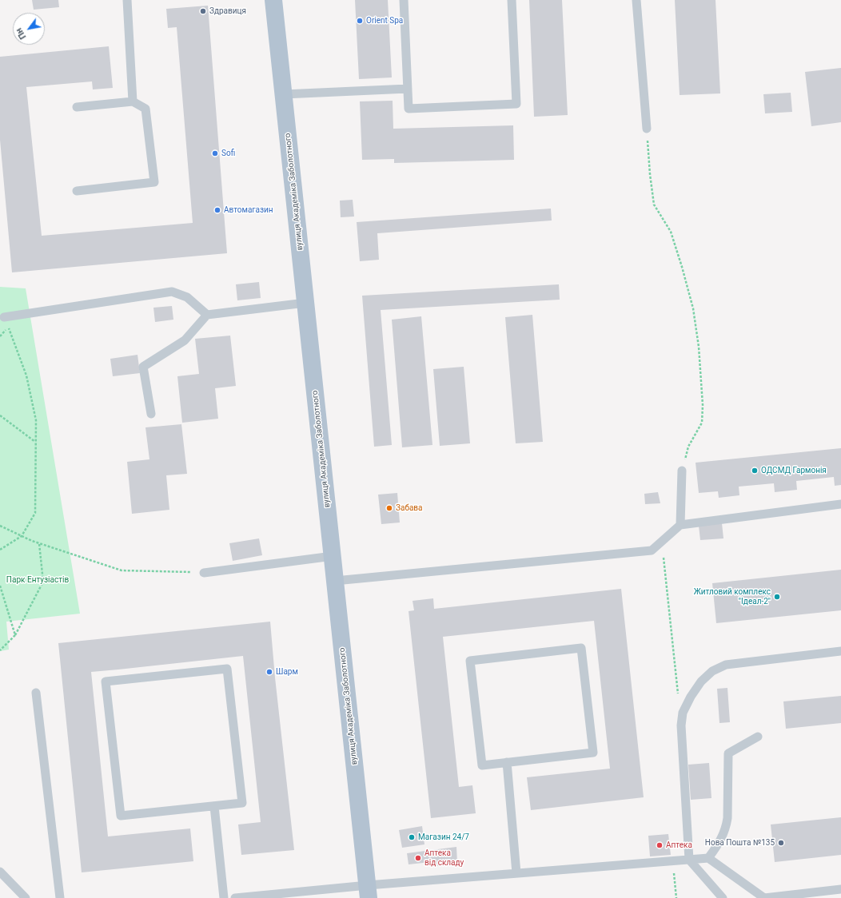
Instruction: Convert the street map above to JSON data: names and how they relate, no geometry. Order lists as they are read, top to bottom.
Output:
{
  "streets": {
    "main road": ["вулиця Академіка Заболотного"]
  },
  "parks": ["Парк Ентузіастів"],
  "places": [
    "Здравиця",
    "Orient Spa",
    "Sofi",
    "Автомагазин",
    "ОДСМД Гармонія",
    "Забава",
    "Житловий комплекс \"Ідеал-2\"",
    "Шарм",
    "Магазин 24/7",
    "Нова Пошта №135",
    "Аптека",
    "Аптека від складу"
  ],
  "north": "bottom left"
}
